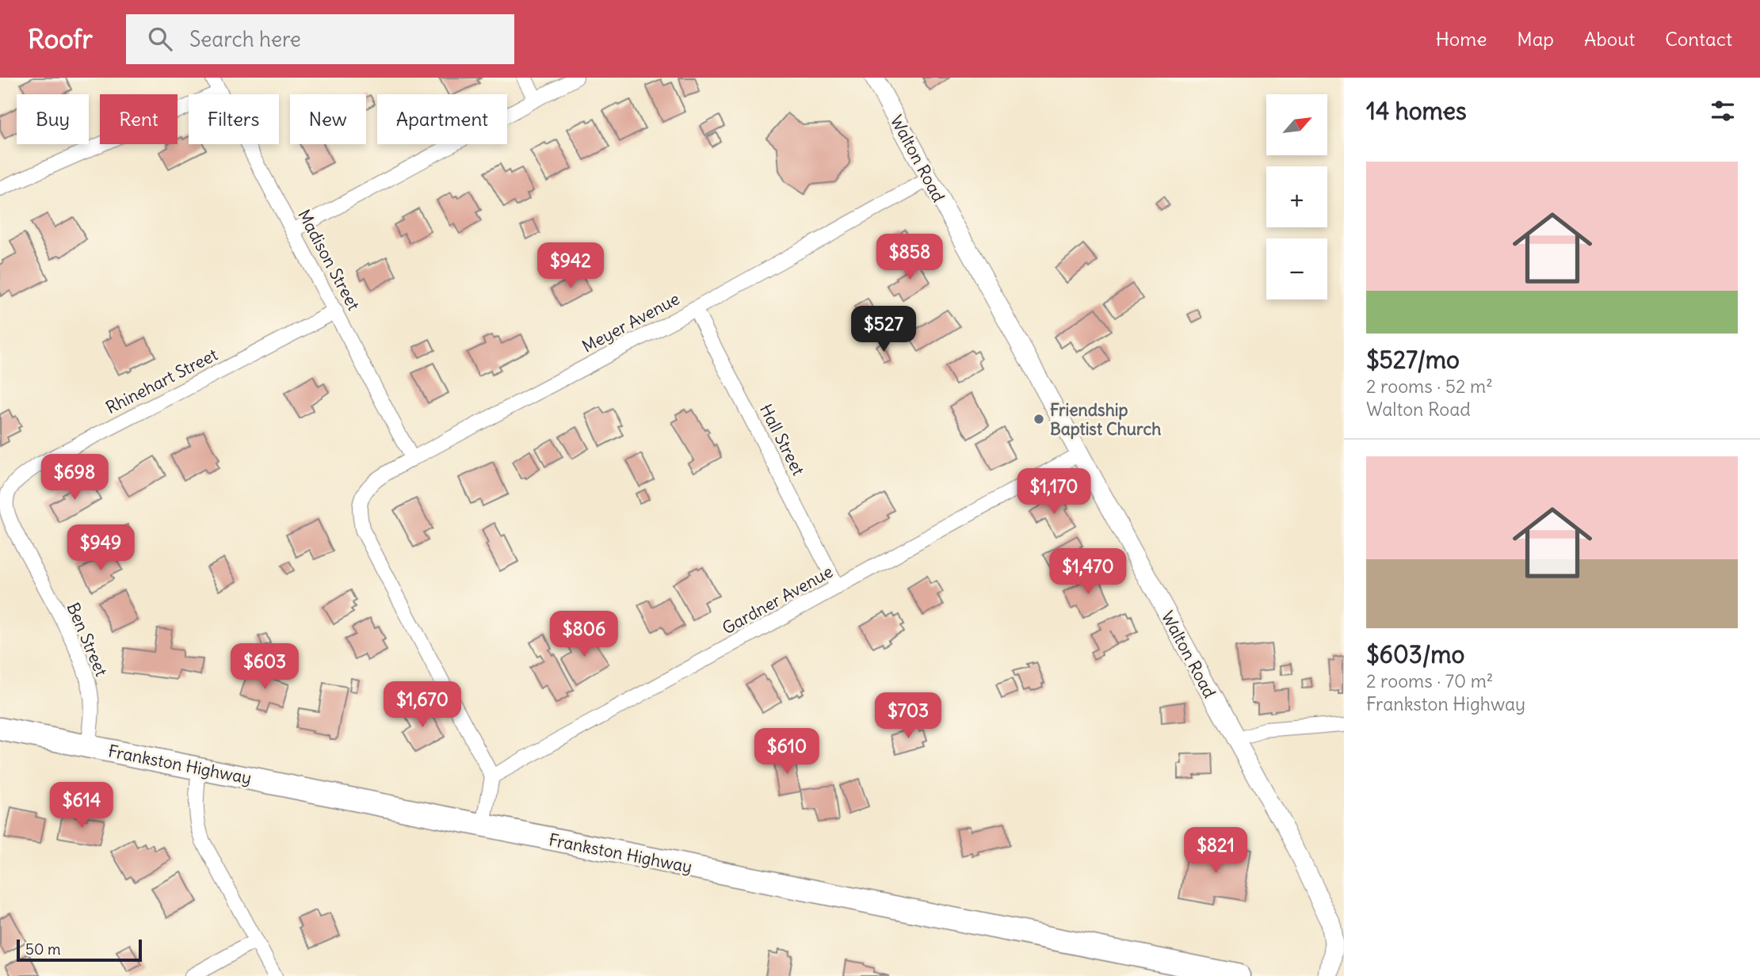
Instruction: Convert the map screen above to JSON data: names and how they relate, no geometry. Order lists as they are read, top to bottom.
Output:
{
  "streets": {
    "main road": ["Frankston Highway"],
    "street": [
      "Walton Road",
      "Madison Street",
      "Meyer Avenue",
      "Rhinehart Street",
      "Hall Street",
      "Gardner Avenue",
      "Ben Street"
    ]
  },
  "crossings": [
    ["Walton Road", "Meyer Avenue"],
    ["Walton Road", "Gardner Avenue"],
    ["Madison Street", "Meyer Avenue"],
    ["Madison Street", "Rhinehart Street"],
    ["Meyer Avenue", "Hall Street"],
    ["Meyer Avenue", "Gardner Avenue"],
    ["Rhinehart Street", "Ben Street"],
    ["Hall Street", "Gardner Avenue"],
    ["Ben Street", "Frankston Highway"]
  ],
  "places": ["Friendship Baptist Church"],
  "scale_bar": "50 m",
  "north": "top right",
  "page": {
    "header": "Roofr",
    "search": "Search here",
    "nav": [
      "Home",
      "Map",
      "About",
      "Contact"
    ],
    "heading": "14 homes",
    "map_buttons": ["+", "−"],
    "chip": [
      "Buy",
      "Rent",
      "Filters",
      "New",
      "Apartment"
    ],
    "list": [
      {
        "name": "$527/mo",
        "note": "2 rooms · 52 m² · Walton Road"
      },
      {
        "name": "$603/mo",
        "note": "2 rooms · 70 m² · Frankston Highway"
      }
    ],
    "price": [
      "$858",
      "$942",
      "$527",
      "$698",
      "$1,170",
      "$949",
      "$1,470",
      "$806",
      "$603",
      "$1,670",
      "$703",
      "$610",
      "$614",
      "$821"
    ],
    "scale": "50 m"
  }
}
